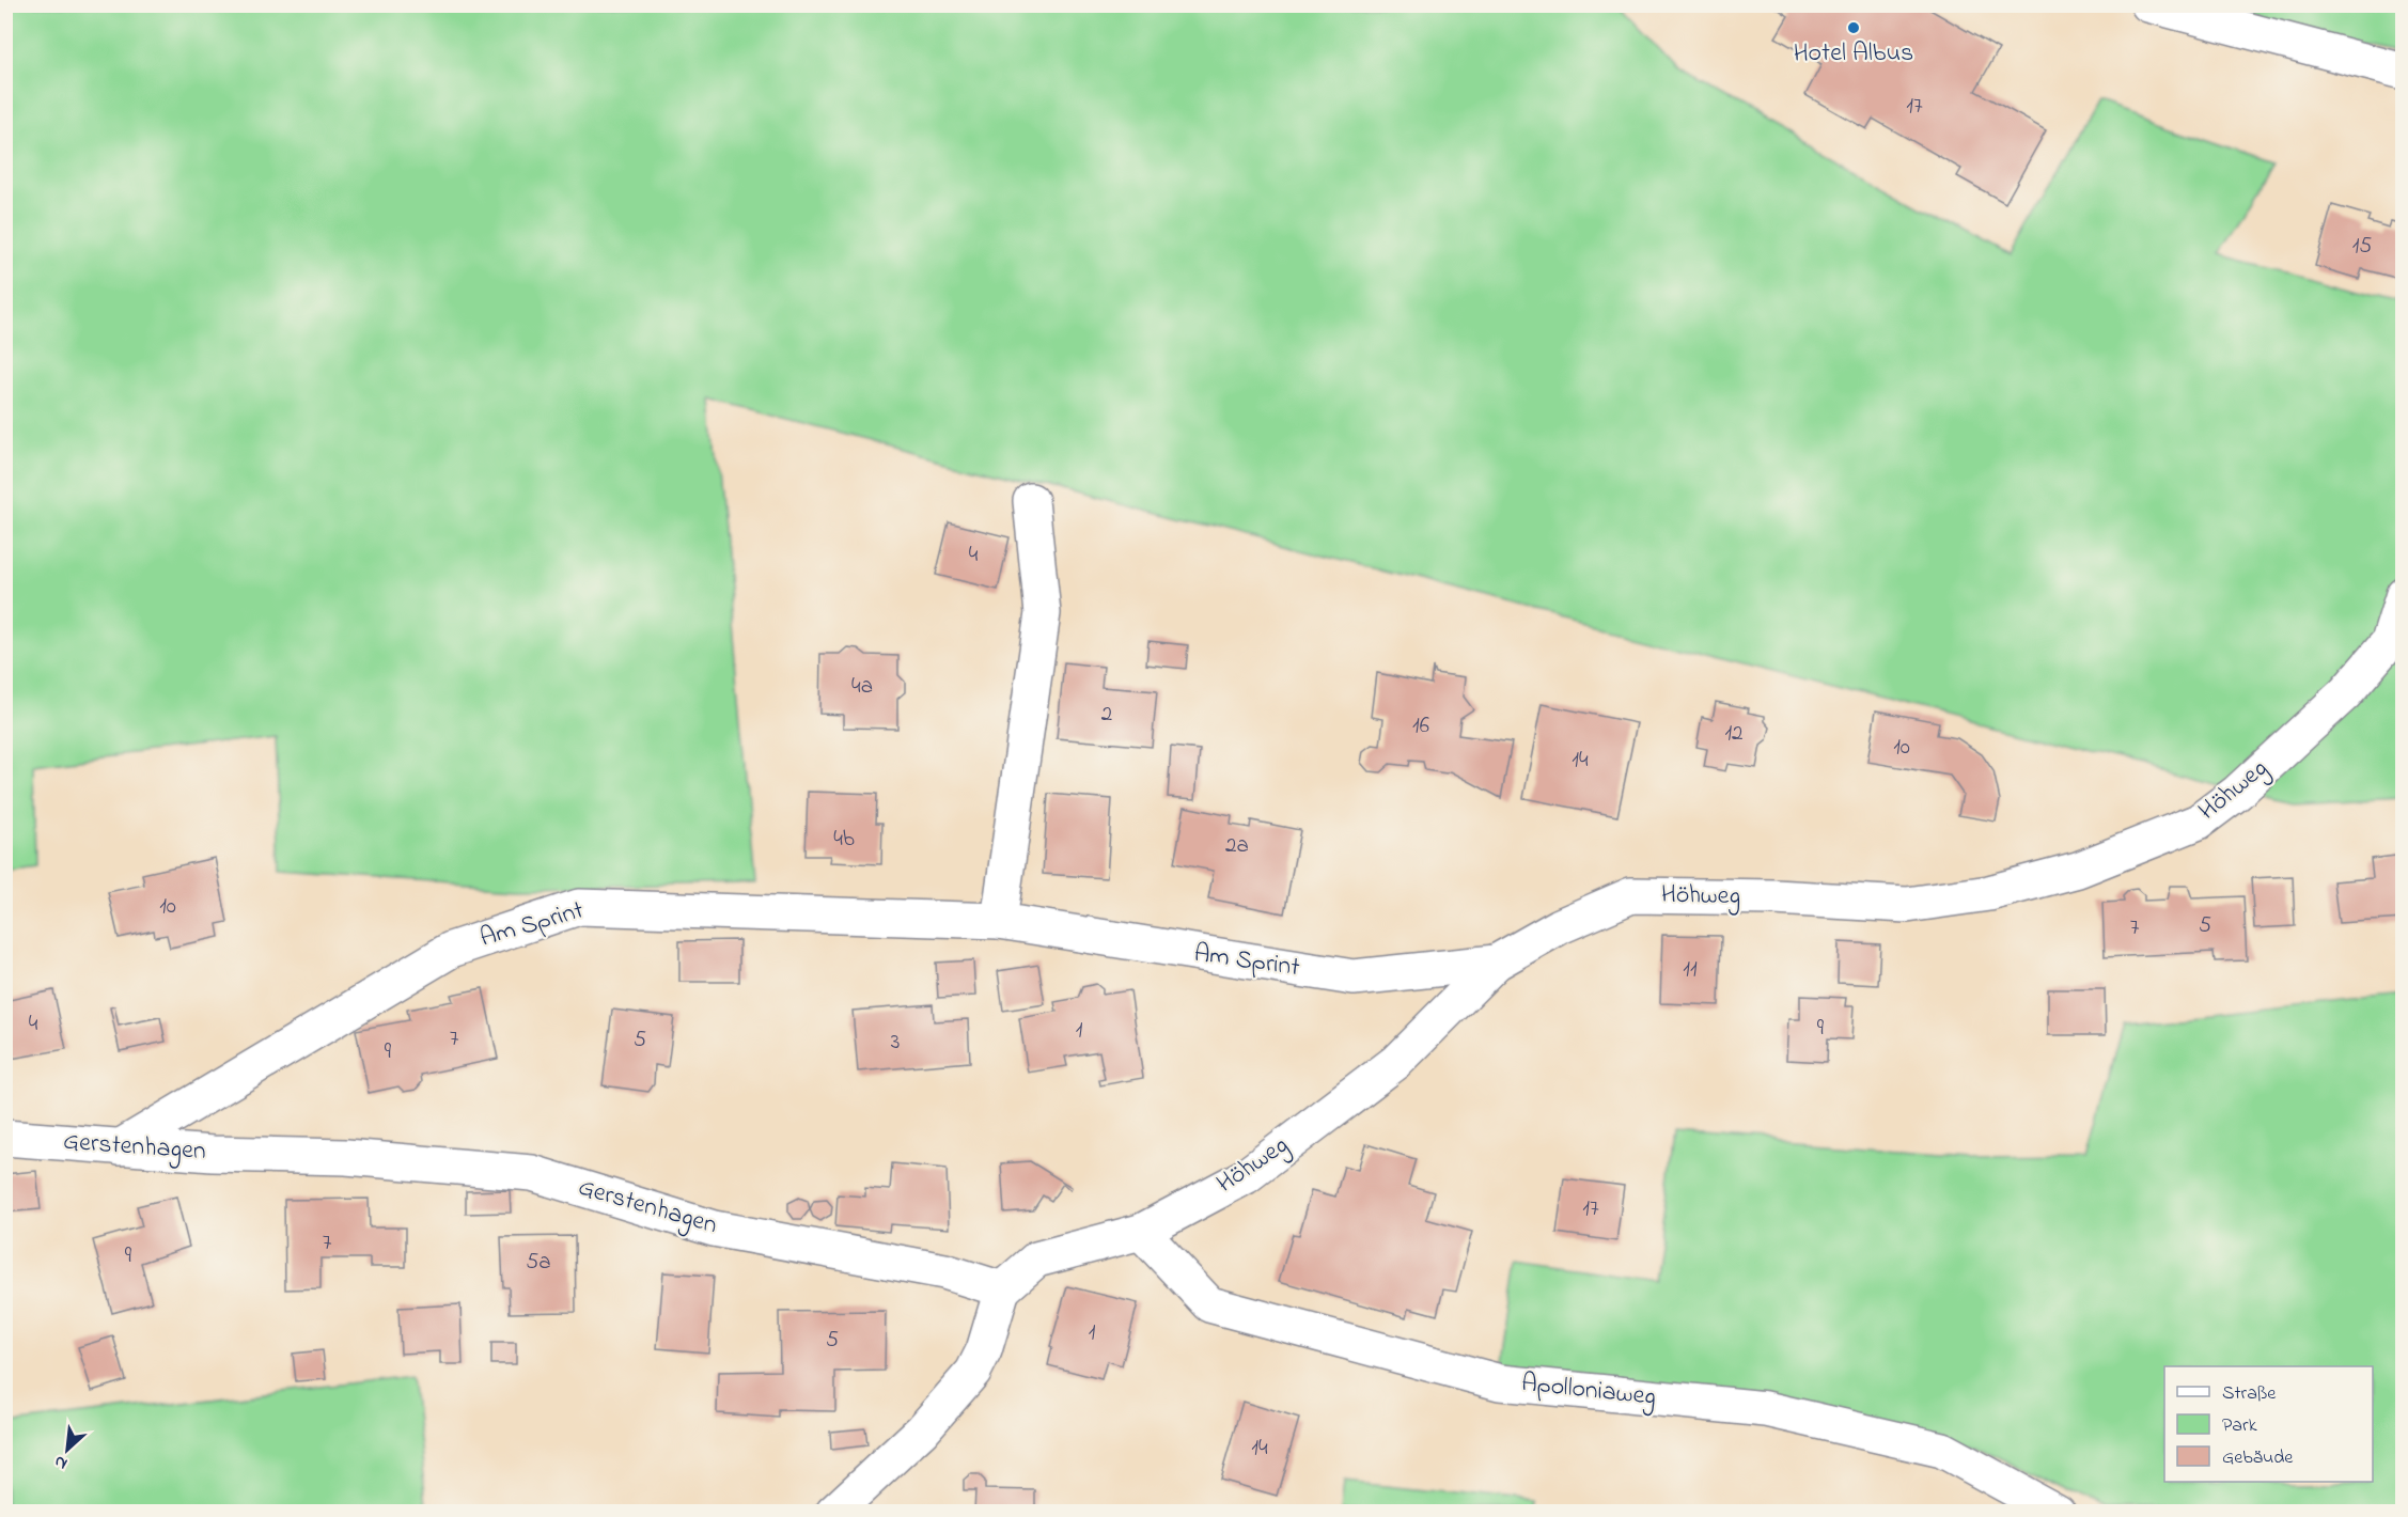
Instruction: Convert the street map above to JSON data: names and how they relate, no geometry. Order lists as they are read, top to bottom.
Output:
{
  "streets": {
    "street": [
      "Höhweg",
      "Am Sprint",
      "Gerstenhagen",
      "Apolloniaweg"
    ]
  },
  "crossings": [
    ["Höhweg", "Am Sprint"],
    ["Höhweg", "Gerstenhagen"],
    ["Höhweg", "Apolloniaweg"],
    ["Am Sprint", "Gerstenhagen"]
  ],
  "places": ["Hotel Albus"],
  "house_numbers": [
    "17",
    "15",
    "4",
    "4a",
    "2",
    "16",
    "12",
    "10",
    "14",
    "4b",
    "2a",
    "10",
    "5",
    "7",
    "11",
    "4",
    "9",
    "1",
    "7",
    "5",
    "3",
    "9",
    "17",
    "7",
    "9",
    "5a",
    "1",
    "5",
    "14"
  ],
  "legend": ["Straße", "Park", "Gebäude"],
  "north": "bottom left"
}
